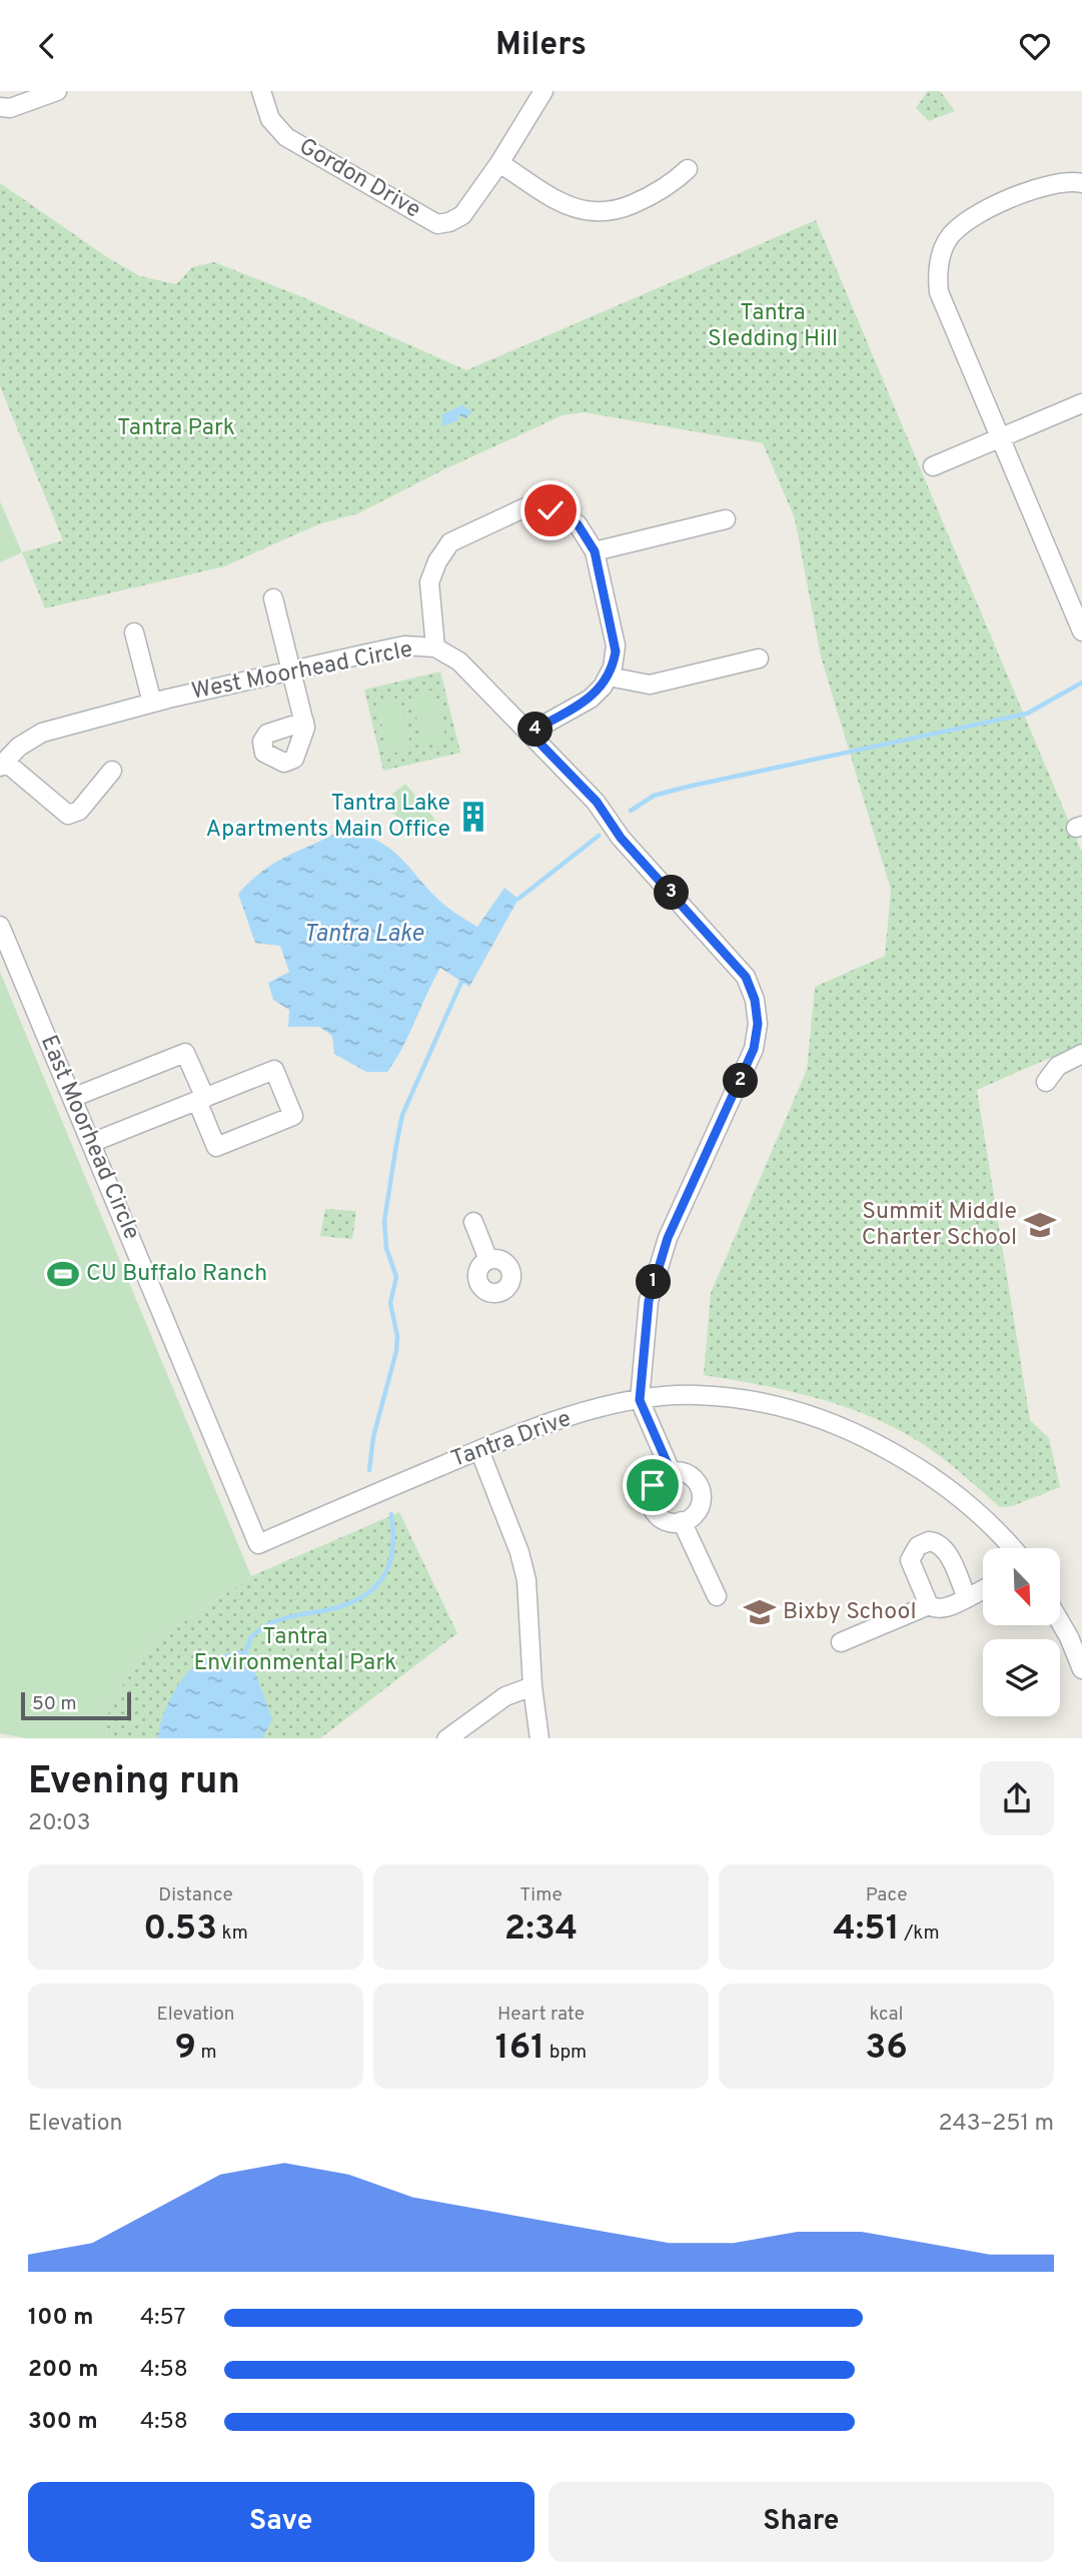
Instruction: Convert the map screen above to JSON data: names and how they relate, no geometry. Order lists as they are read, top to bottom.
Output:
{
  "streets": {
    "street": [
      "Gordon Drive",
      "West Moorhead Circle",
      "East Moorhead Circle",
      "Tantra Drive"
    ]
  },
  "crossings": [
    ["West Moorhead Circle", "Tantra Drive"],
    ["East Moorhead Circle", "Tantra Drive"]
  ],
  "water": ["Tantra Lake"],
  "parks": ["Tantra Sledding Hill", "Tantra Park", "Tantra Environmental Park"],
  "places": {
    "building": ["Tantra Lake Apartments Main Office"],
    "school or university": ["Summit Middle Charter School", "Bixby School"],
    "sports": ["CU Buffalo Ranch"]
  },
  "scale_bar": "50 m",
  "north": "bottom right",
  "page": {
    "header": "Milers",
    "pins": [
      "4",
      "3",
      "2",
      "1"
    ],
    "scale": "50 m",
    "heading": ["Evening run", "20:03"],
    "stats": [
      ["Distance", "0.53 km"],
      ["Time", "2:34"],
      ["Pace", "4:51 /km"],
      ["Elevation", "9 m"],
      ["Heart rate", "161 bpm"],
      ["kcal", "36"]
    ],
    "chart": ["Elevation", "243–251 m"],
    "list": [
      {
        "name": "100 m",
        "note": "4:57"
      },
      {
        "name": "200 m",
        "note": "4:58"
      },
      {
        "name": "300 m",
        "note": "4:58"
      }
    ],
    "buttons": ["Save", "Share"]
  }
}
